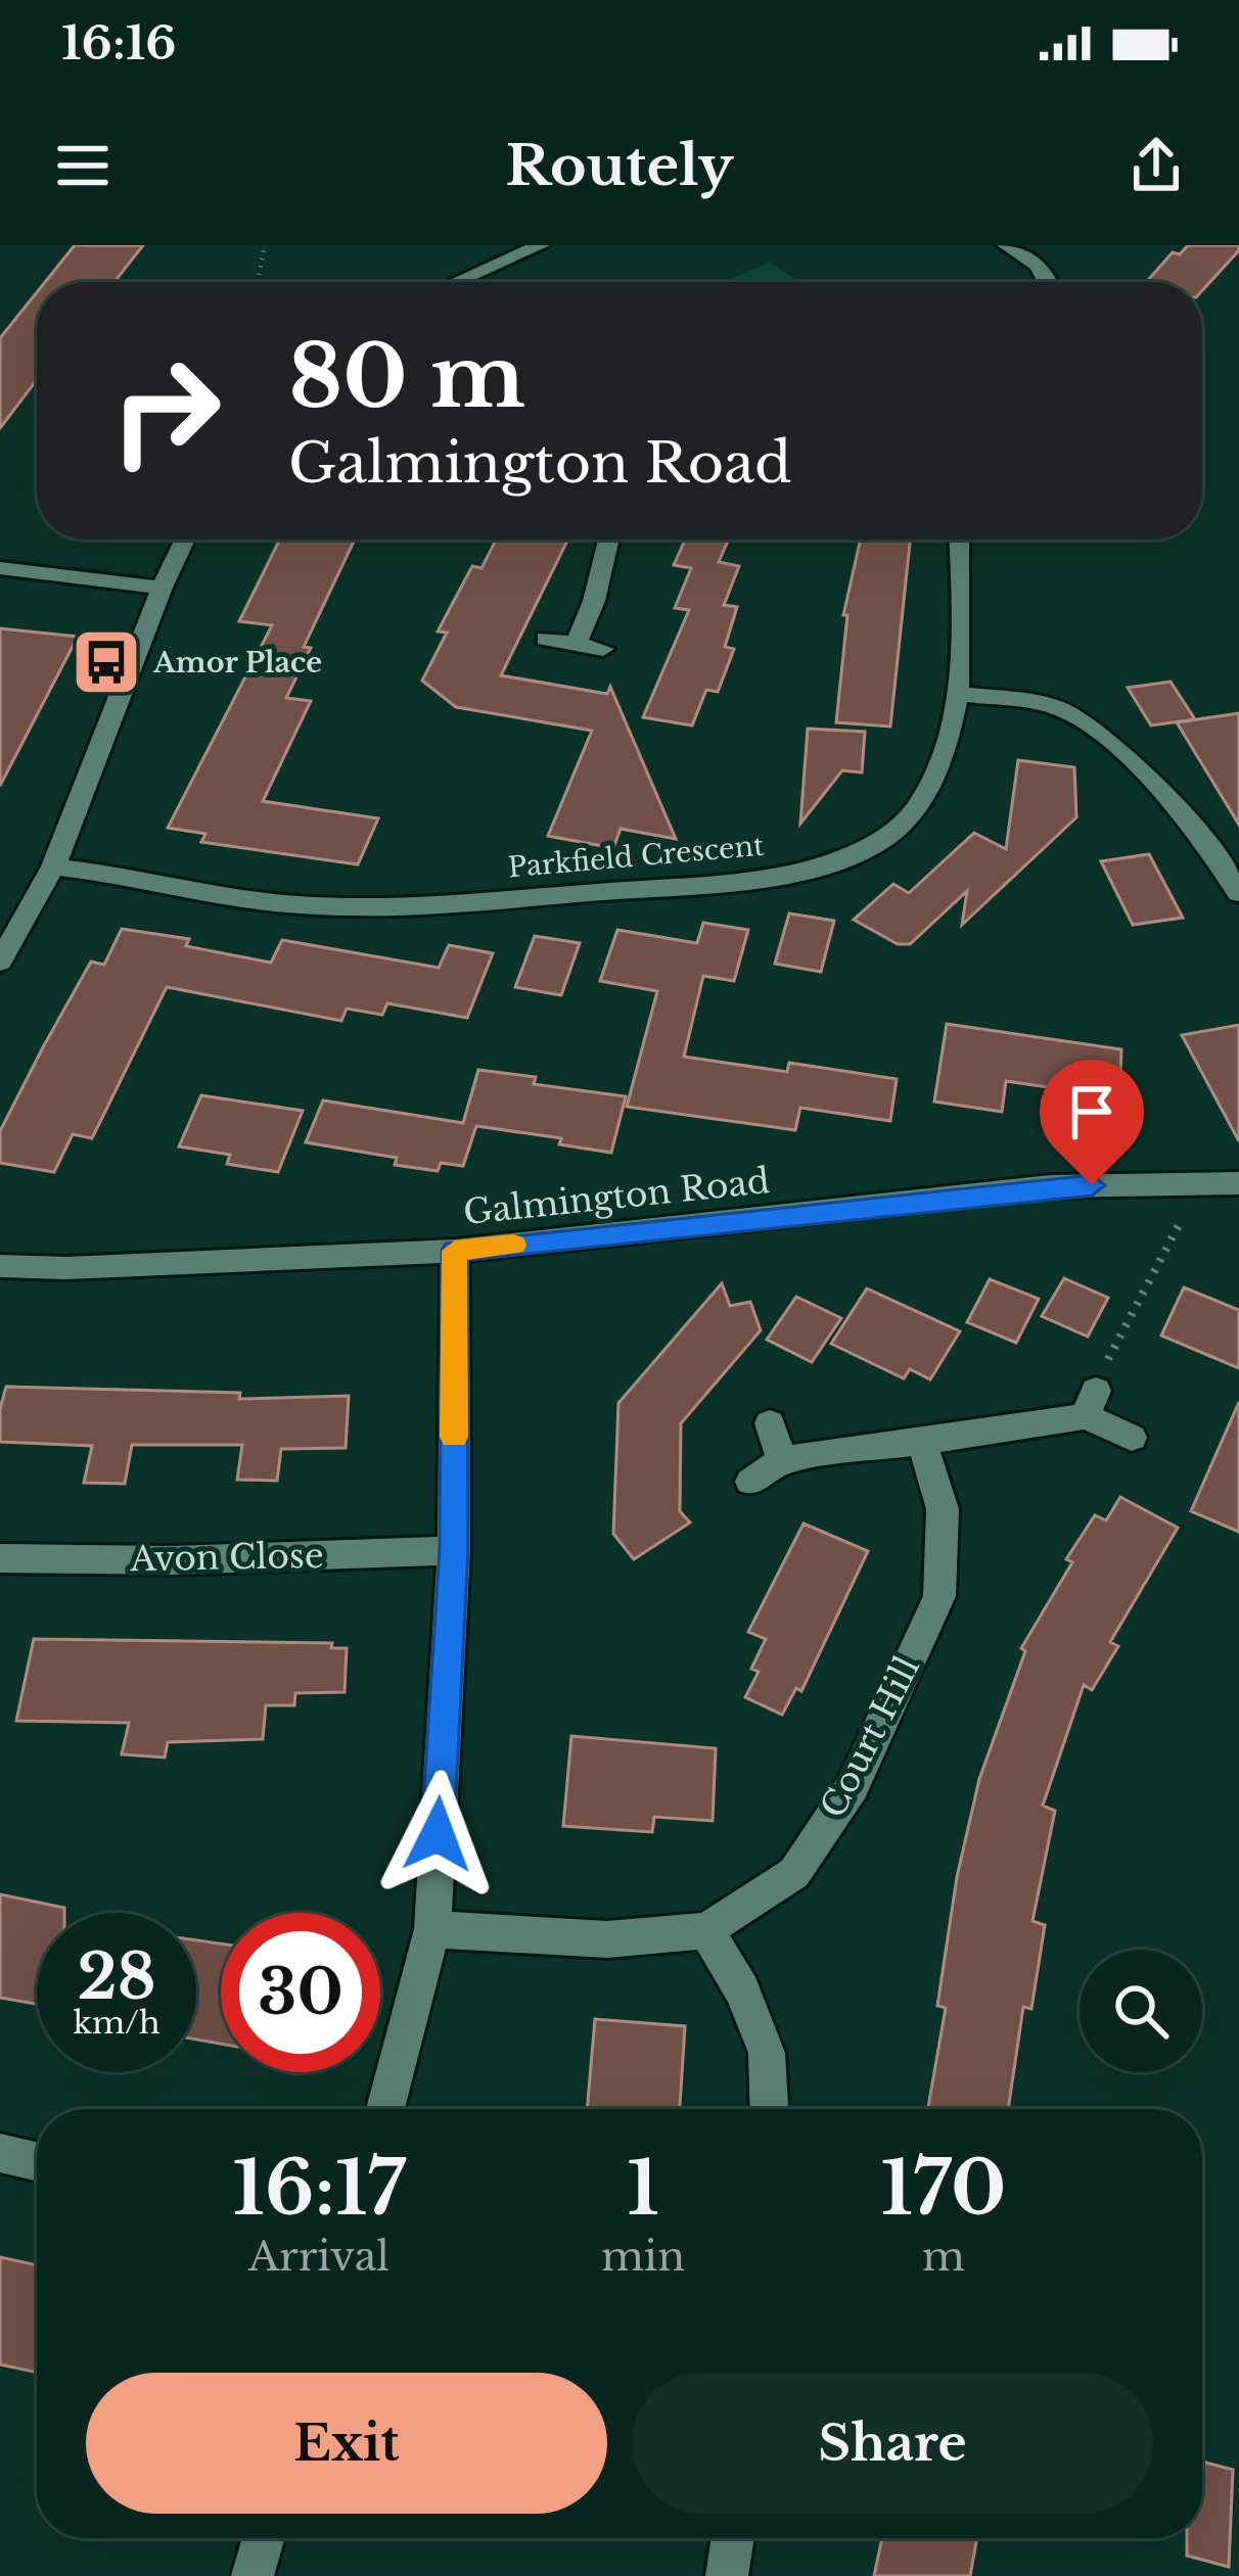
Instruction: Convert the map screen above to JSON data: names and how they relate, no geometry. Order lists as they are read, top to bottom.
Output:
{
  "streets": {
    "street": [
      "Parkfield Crescent",
      "Galmington Road",
      "Avon Close",
      "Court Hill"
    ]
  },
  "places": {
    "bus stop": ["Amor Place"]
  },
  "page": {
    "status": "16:16",
    "header": "Routely",
    "turn": ["80 m", "Galmington Road"],
    "speed": "28 km/h",
    "limit": "30",
    "eta": [
      "16:17",
      "Arrival",
      "1",
      "min",
      "170",
      "m"
    ],
    "buttons": ["Exit", "Share"]
  }
}
